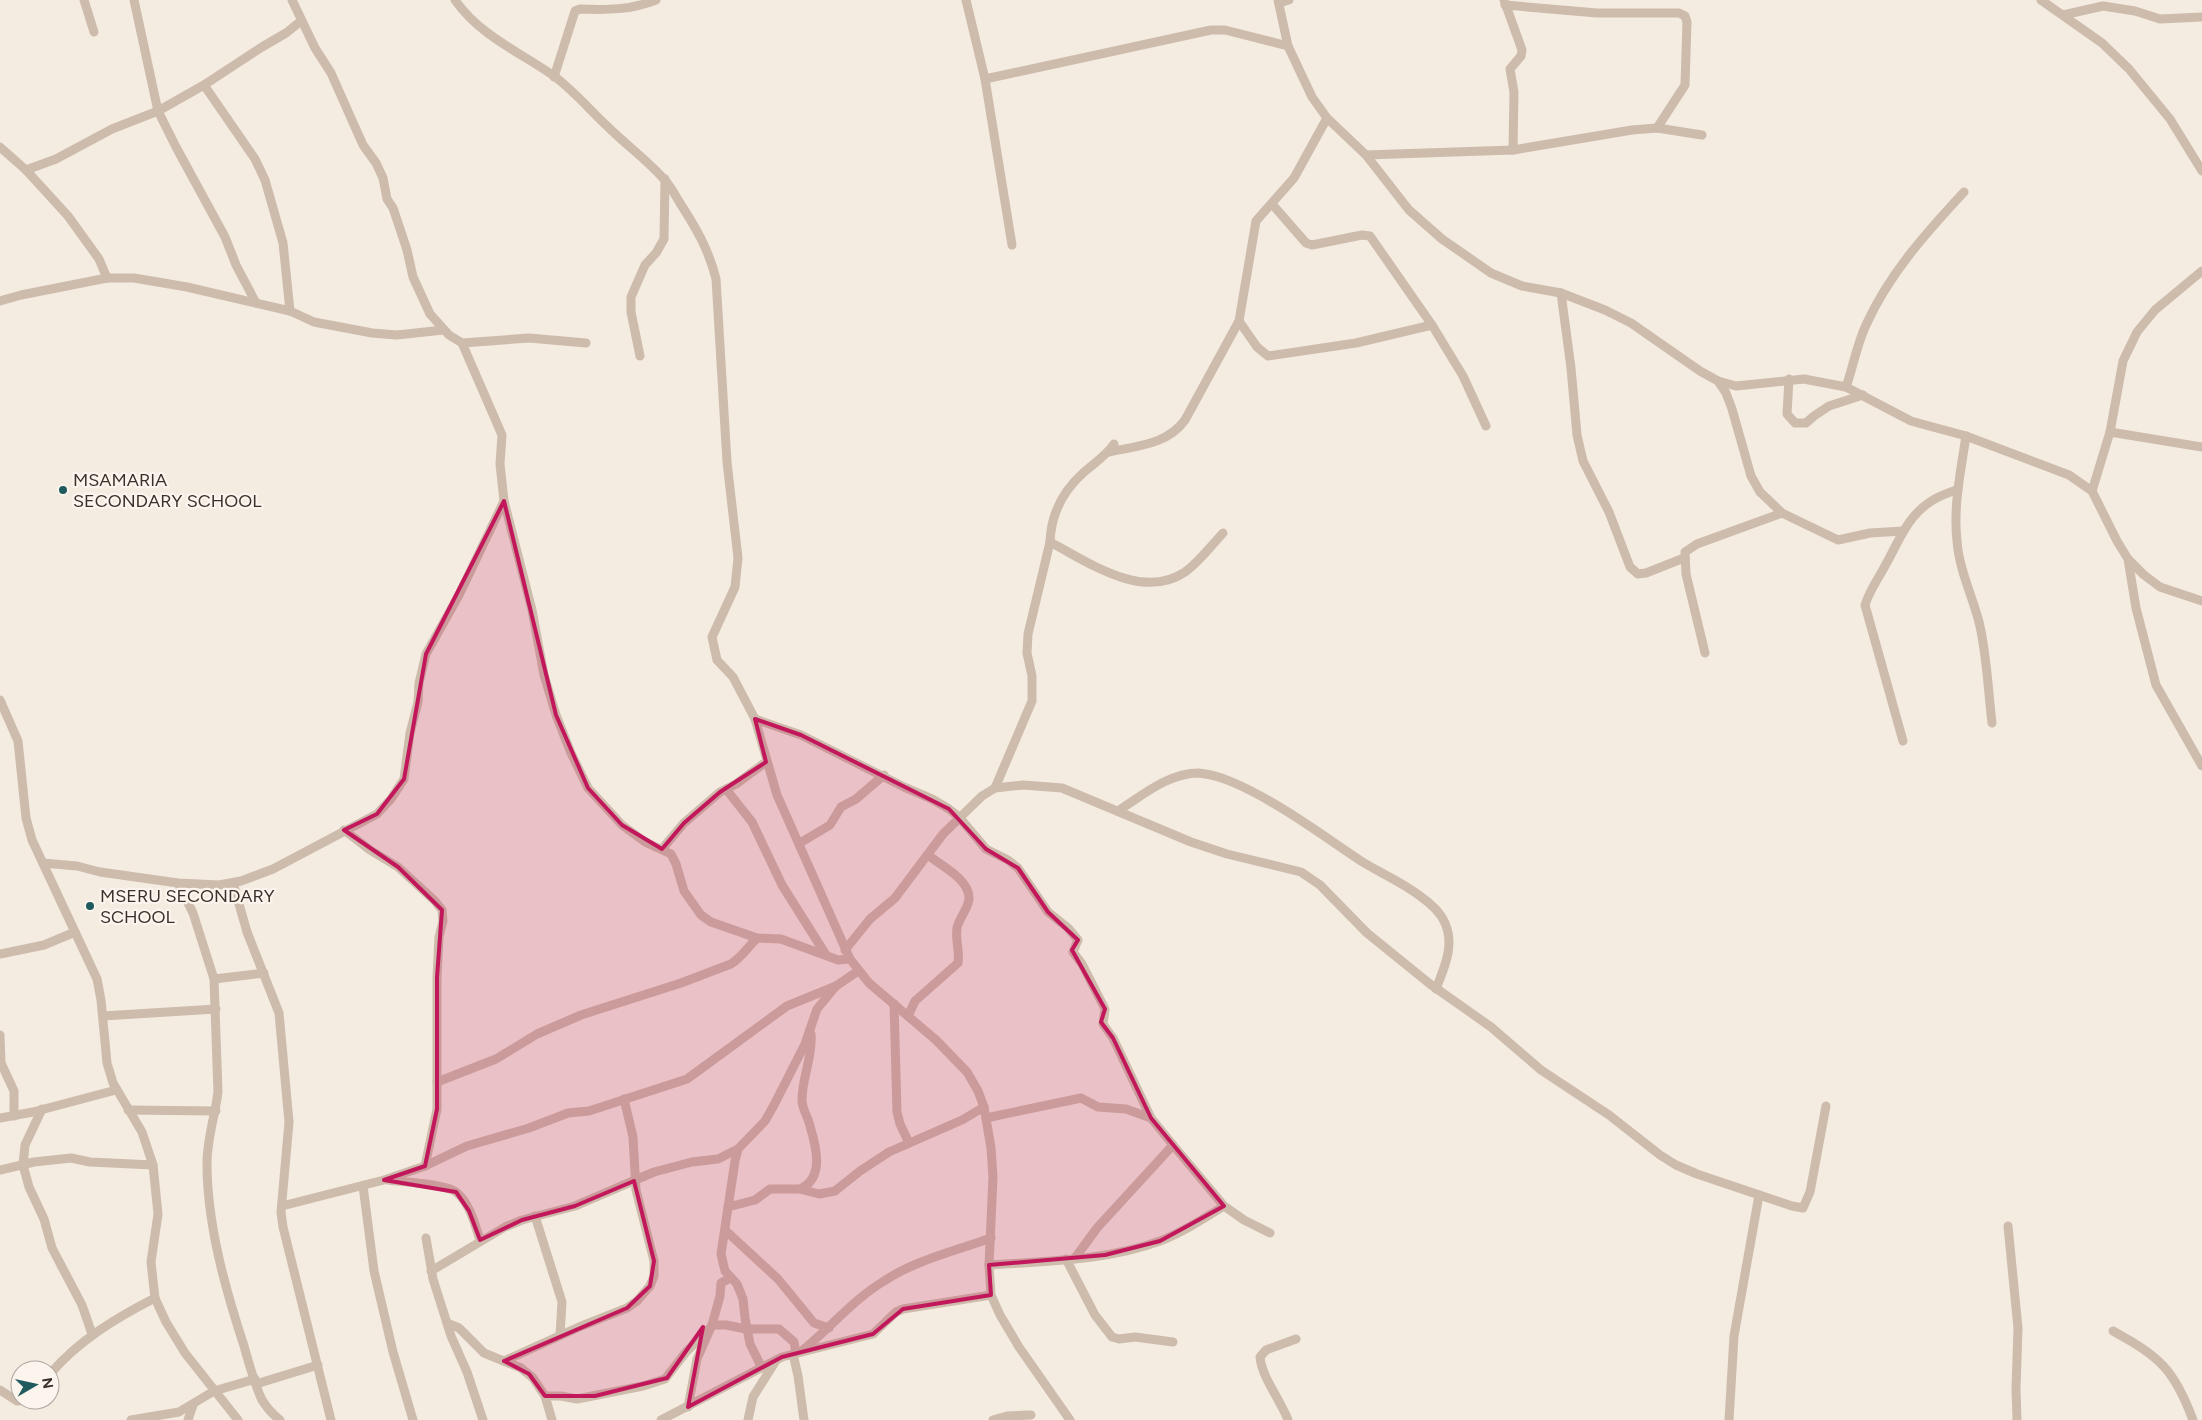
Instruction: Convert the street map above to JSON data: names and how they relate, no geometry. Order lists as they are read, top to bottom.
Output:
{
  "places": ["MSAMARIA SECONDARY SCHOOL", "MSERU SECONDARY SCHOOL"],
  "north": "right"
}
